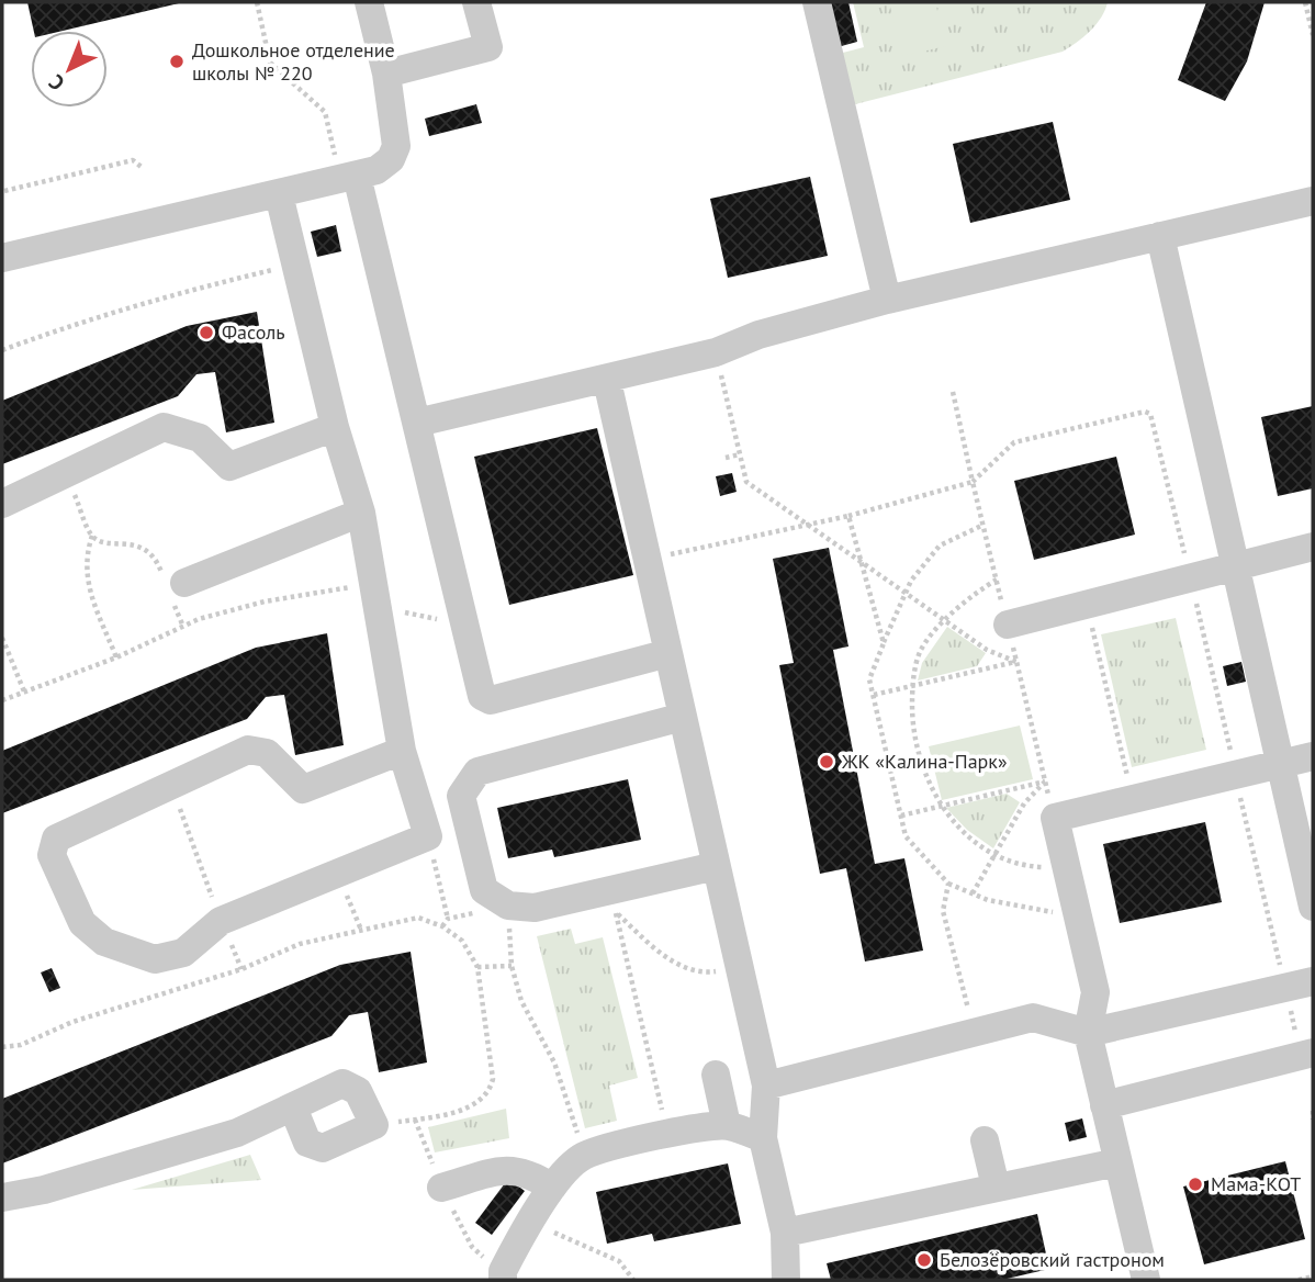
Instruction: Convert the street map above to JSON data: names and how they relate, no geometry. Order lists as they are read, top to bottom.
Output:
{
  "places": [
    "Дошкольное отделение школы № 220",
    "Фасоль",
    "ЖК «Калина-Парк»",
    "Мама-КОТ",
    "Белозёровский гастроном"
  ],
  "north": "bottom left"
}
